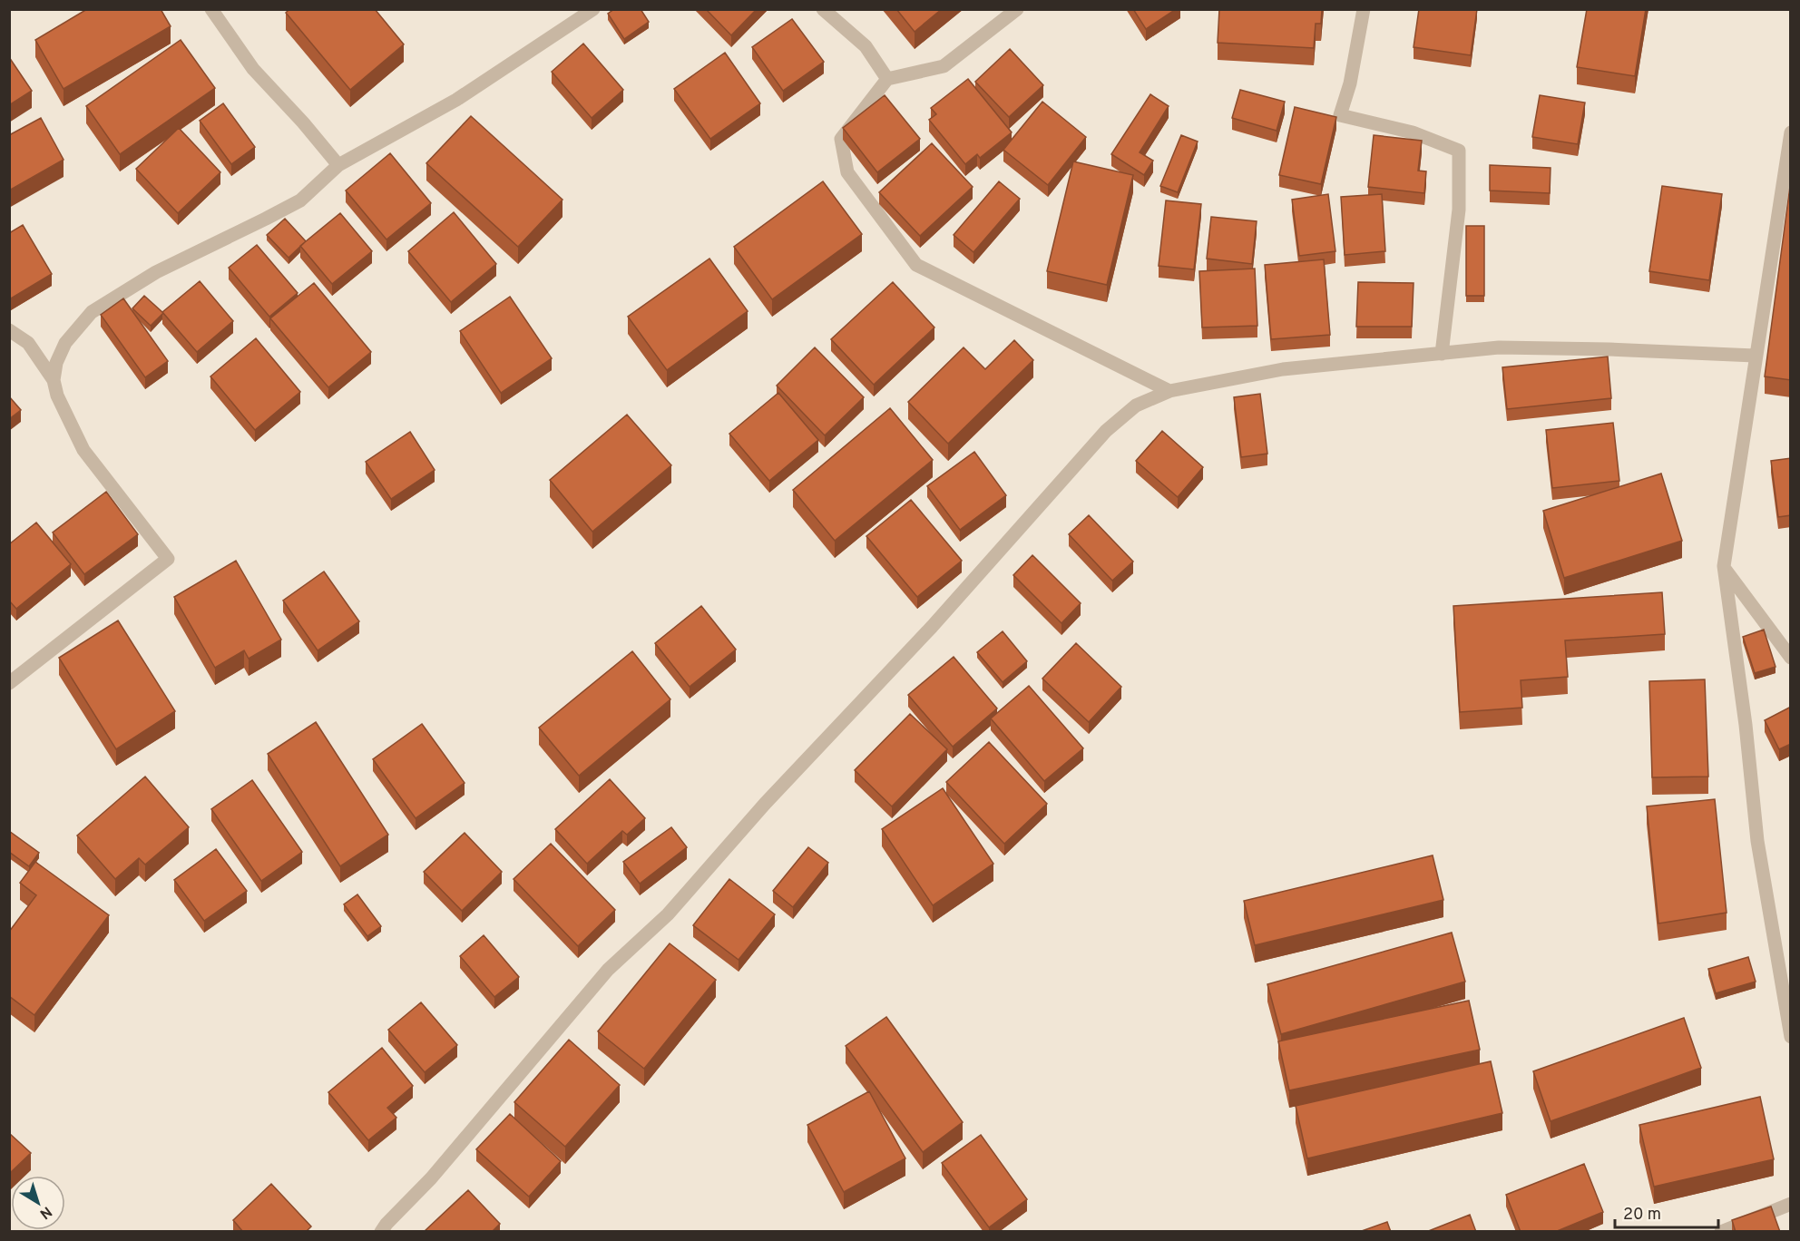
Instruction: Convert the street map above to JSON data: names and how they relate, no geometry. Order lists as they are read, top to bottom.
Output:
{
  "scale_bar": "20 m",
  "north": "bottom right"
}
